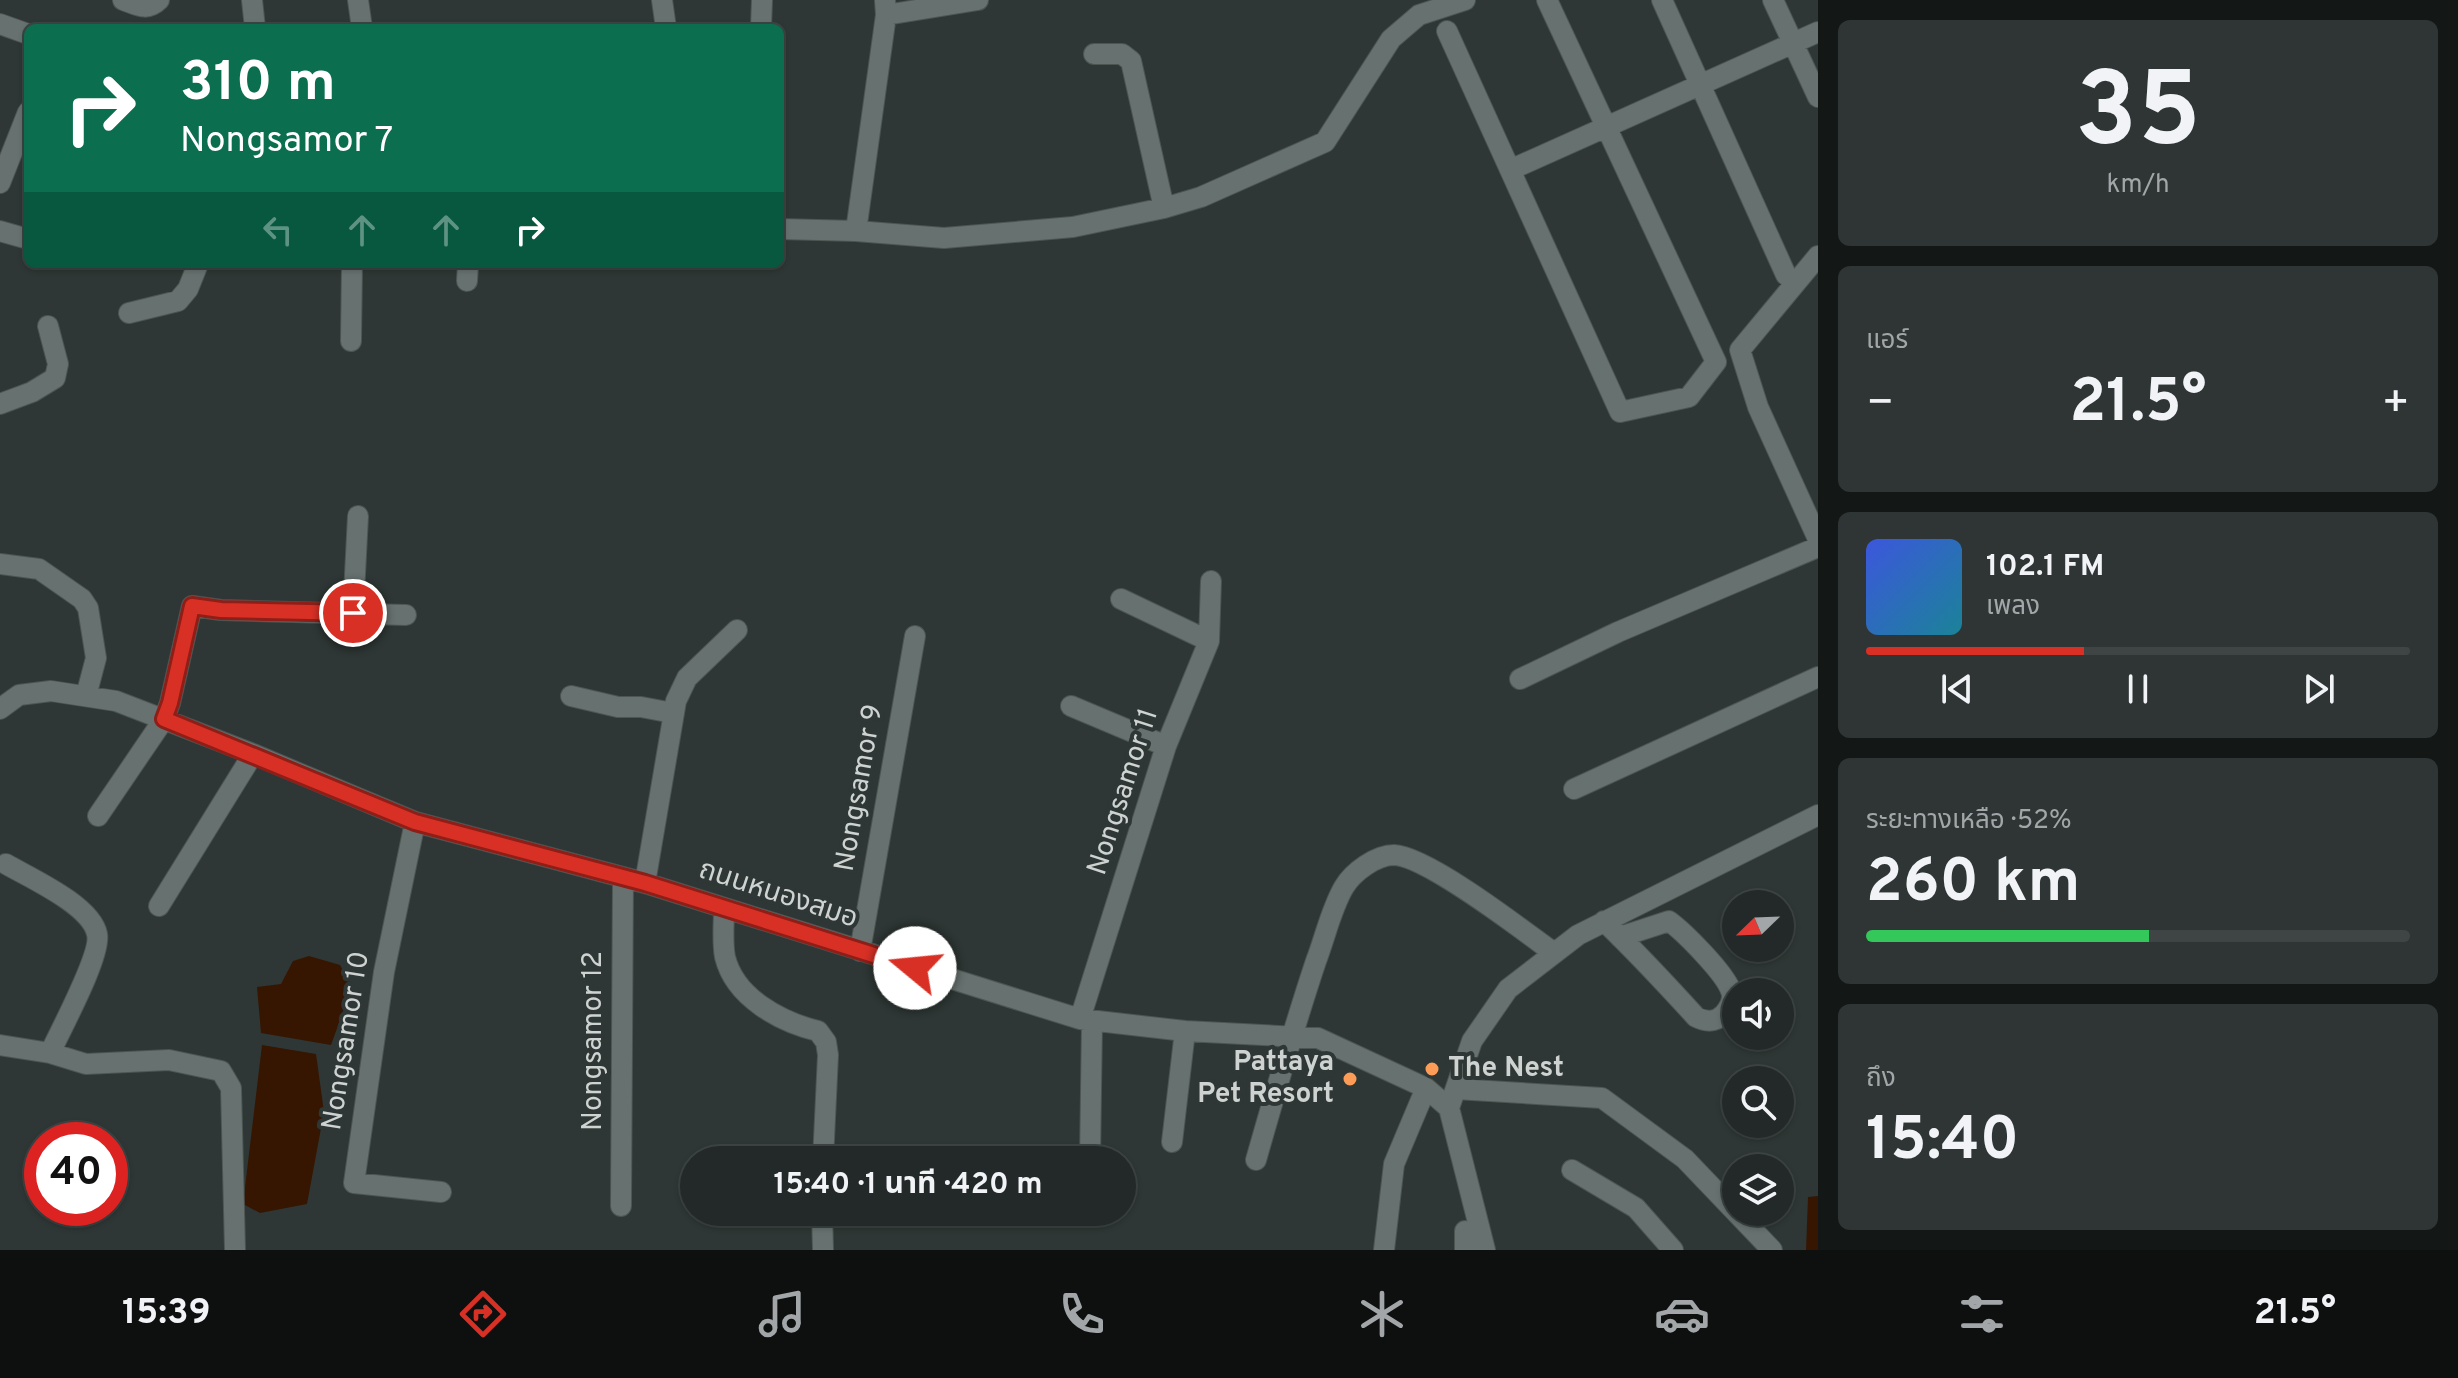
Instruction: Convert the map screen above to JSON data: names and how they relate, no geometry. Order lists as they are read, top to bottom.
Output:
{
  "streets": {
    "street": [
      "Nongsamor 9",
      "Nongsamor 11",
      "ถนนหนองสมอ",
      "Nongsamor 10",
      "Nongsamor 12"
    ]
  },
  "crossings": [
    ["Nongsamor 9", "ถนนหนองสมอ"],
    ["Nongsamor 11", "ถนนหนองสมอ"],
    ["ถนนหนองสมอ", "Nongsamor 10"],
    ["ถนนหนองสมอ", "Nongsamor 12"]
  ],
  "places": ["The Nest", "Pattaya Pet Resort"],
  "north": "bottom left",
  "page": {
    "tile": [
      ["35", "km/h"],
      "แอร์",
      ["ระยะทางเหลือ · 52%", "260 km"],
      ["ถึง", "15:40"]
    ],
    "turn": ["310 m", "Nongsamor 7"],
    "heat": ["−", "21.5°", "+"],
    "song": ["102.1 FM", "เพลง"],
    "limit": "40",
    "trip": "15:40 · 1 นาที · 420 m",
    "tabs": ["15:39", "21.5°"]
  }
}
